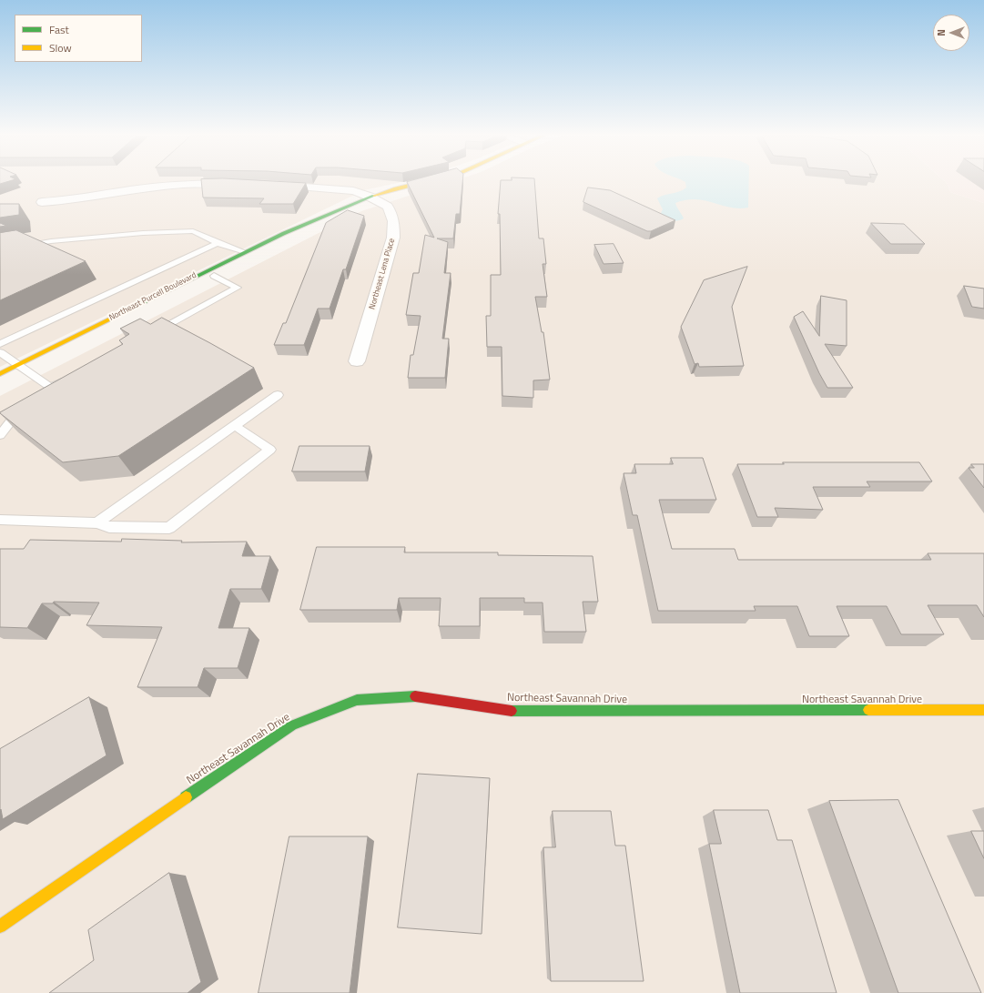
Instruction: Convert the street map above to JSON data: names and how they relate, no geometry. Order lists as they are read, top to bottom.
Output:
{
  "streets": {
    "street": ["Northeast Lena Place", "Northeast Purcell Boulevard", "Northeast Savannah Drive"]
  },
  "crossings": [
    ["Northeast Lena Place", "Northeast Purcell Boulevard"]
  ],
  "legend": ["Fast", "Slow"],
  "north": "left"
}
